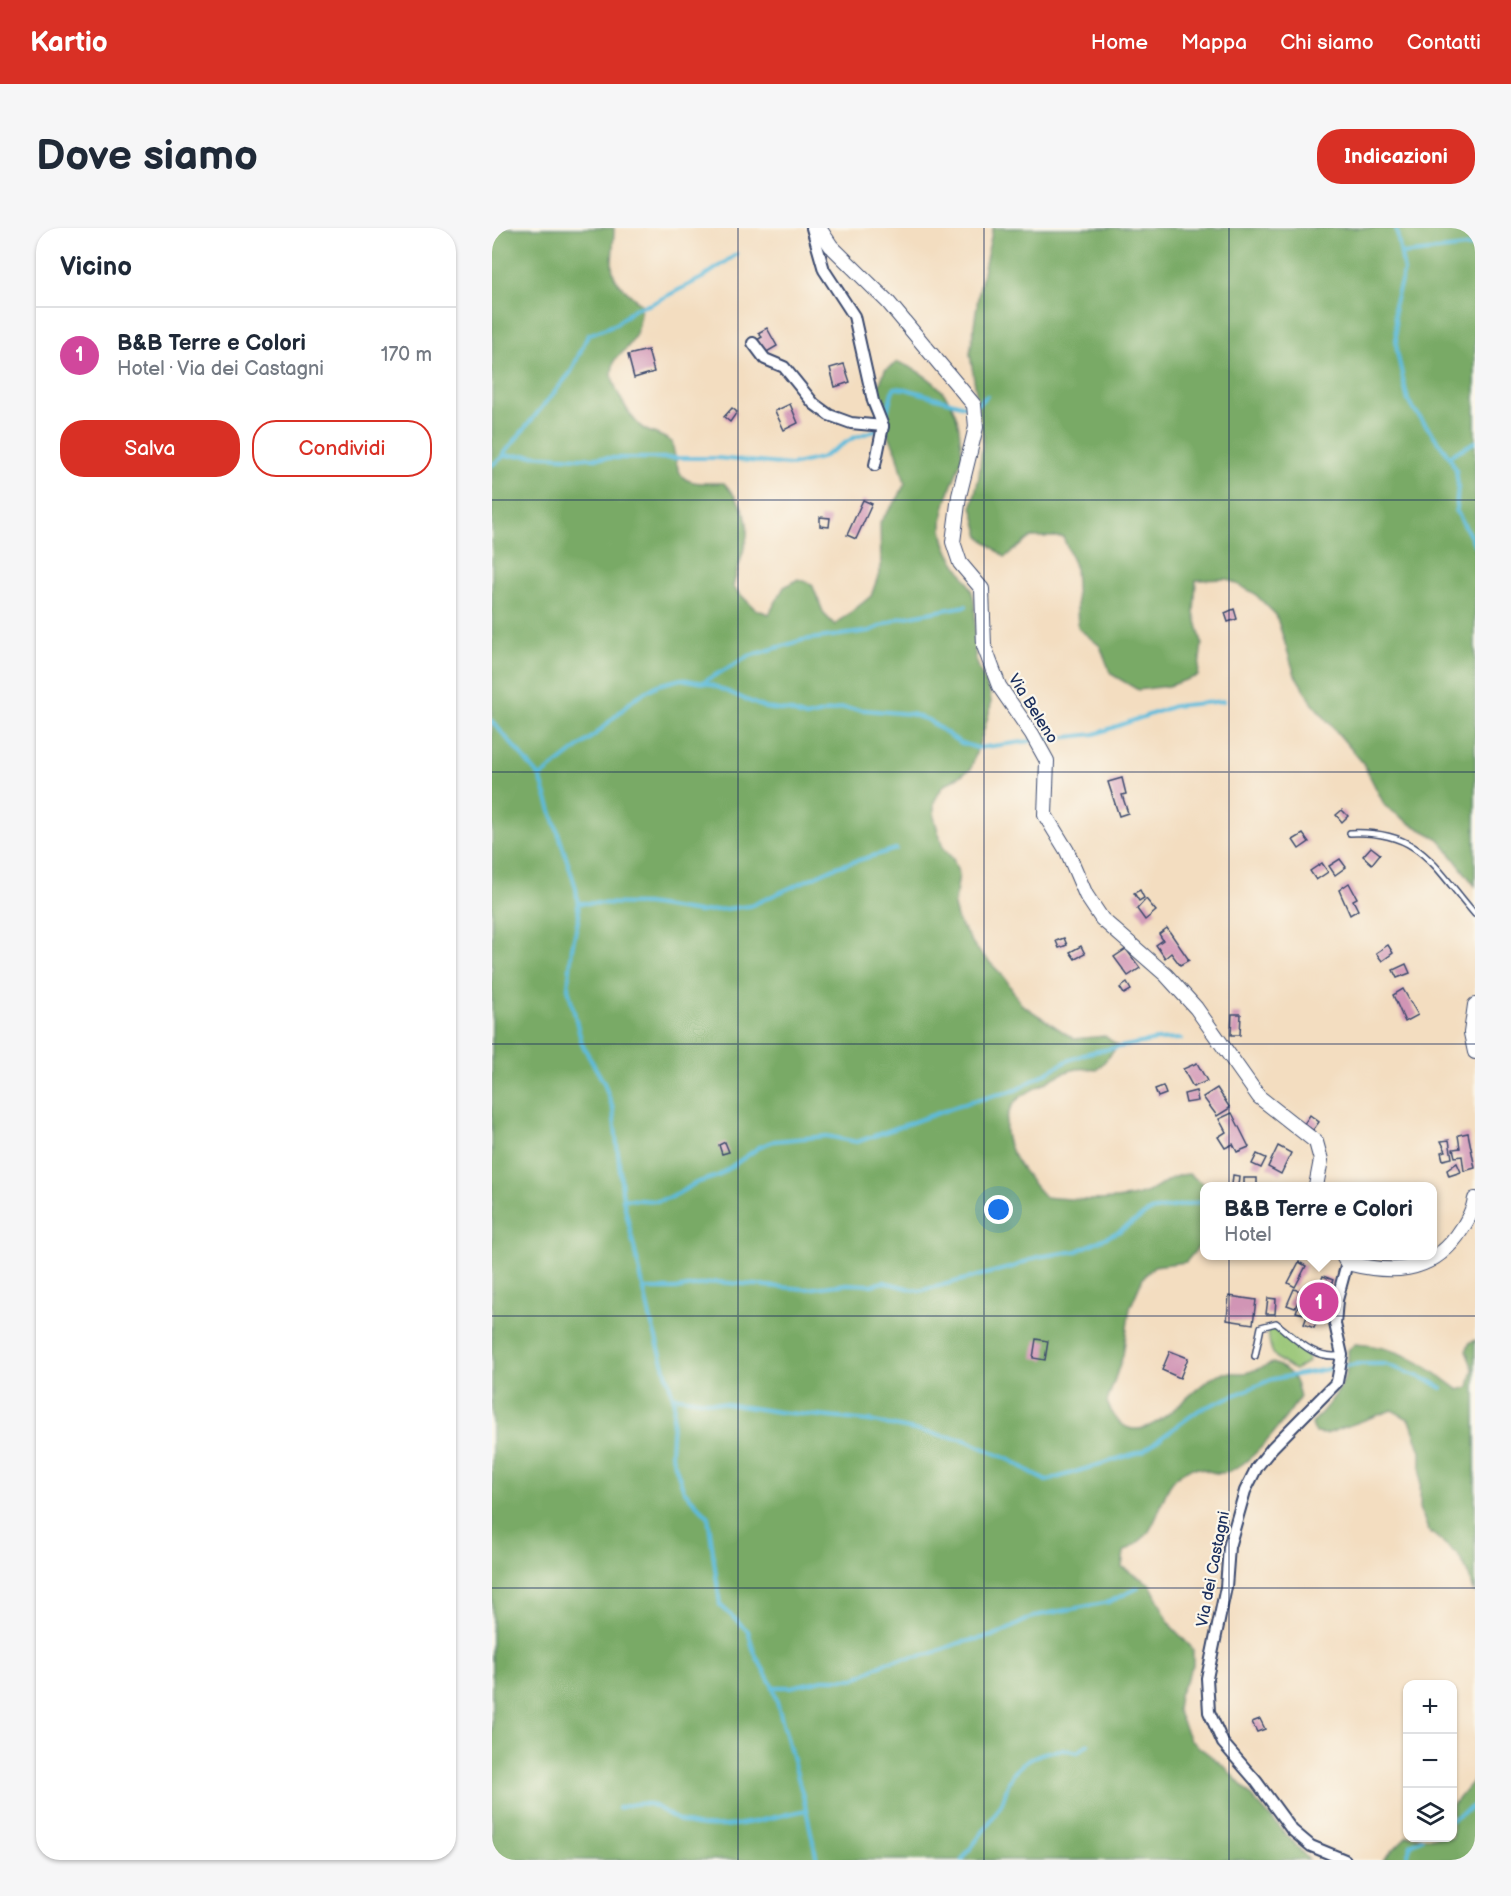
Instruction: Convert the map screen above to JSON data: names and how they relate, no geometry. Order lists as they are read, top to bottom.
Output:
{
  "streets": {
    "street": ["Via Beleno", "Via dei Castagni"]
  },
  "page": {
    "header": "Kartio",
    "nav": [
      "Home",
      "Mappa",
      "Chi siamo",
      "Contatti"
    ],
    "buttons": [
      "Indicazioni",
      ["Salva", "Condividi"]
    ],
    "title": "Dove siamo",
    "heading": "Vicino",
    "list": [
      {
        "mark": "1",
        "name": "B&B Terre e Colori",
        "note": "Hotel · Via dei Castagni",
        "value": "170 m"
      }
    ],
    "popup": ["B&B Terre e Colori", "Hotel"],
    "pins": "1",
    "map_buttons": ["+", "−"]
  }
}
